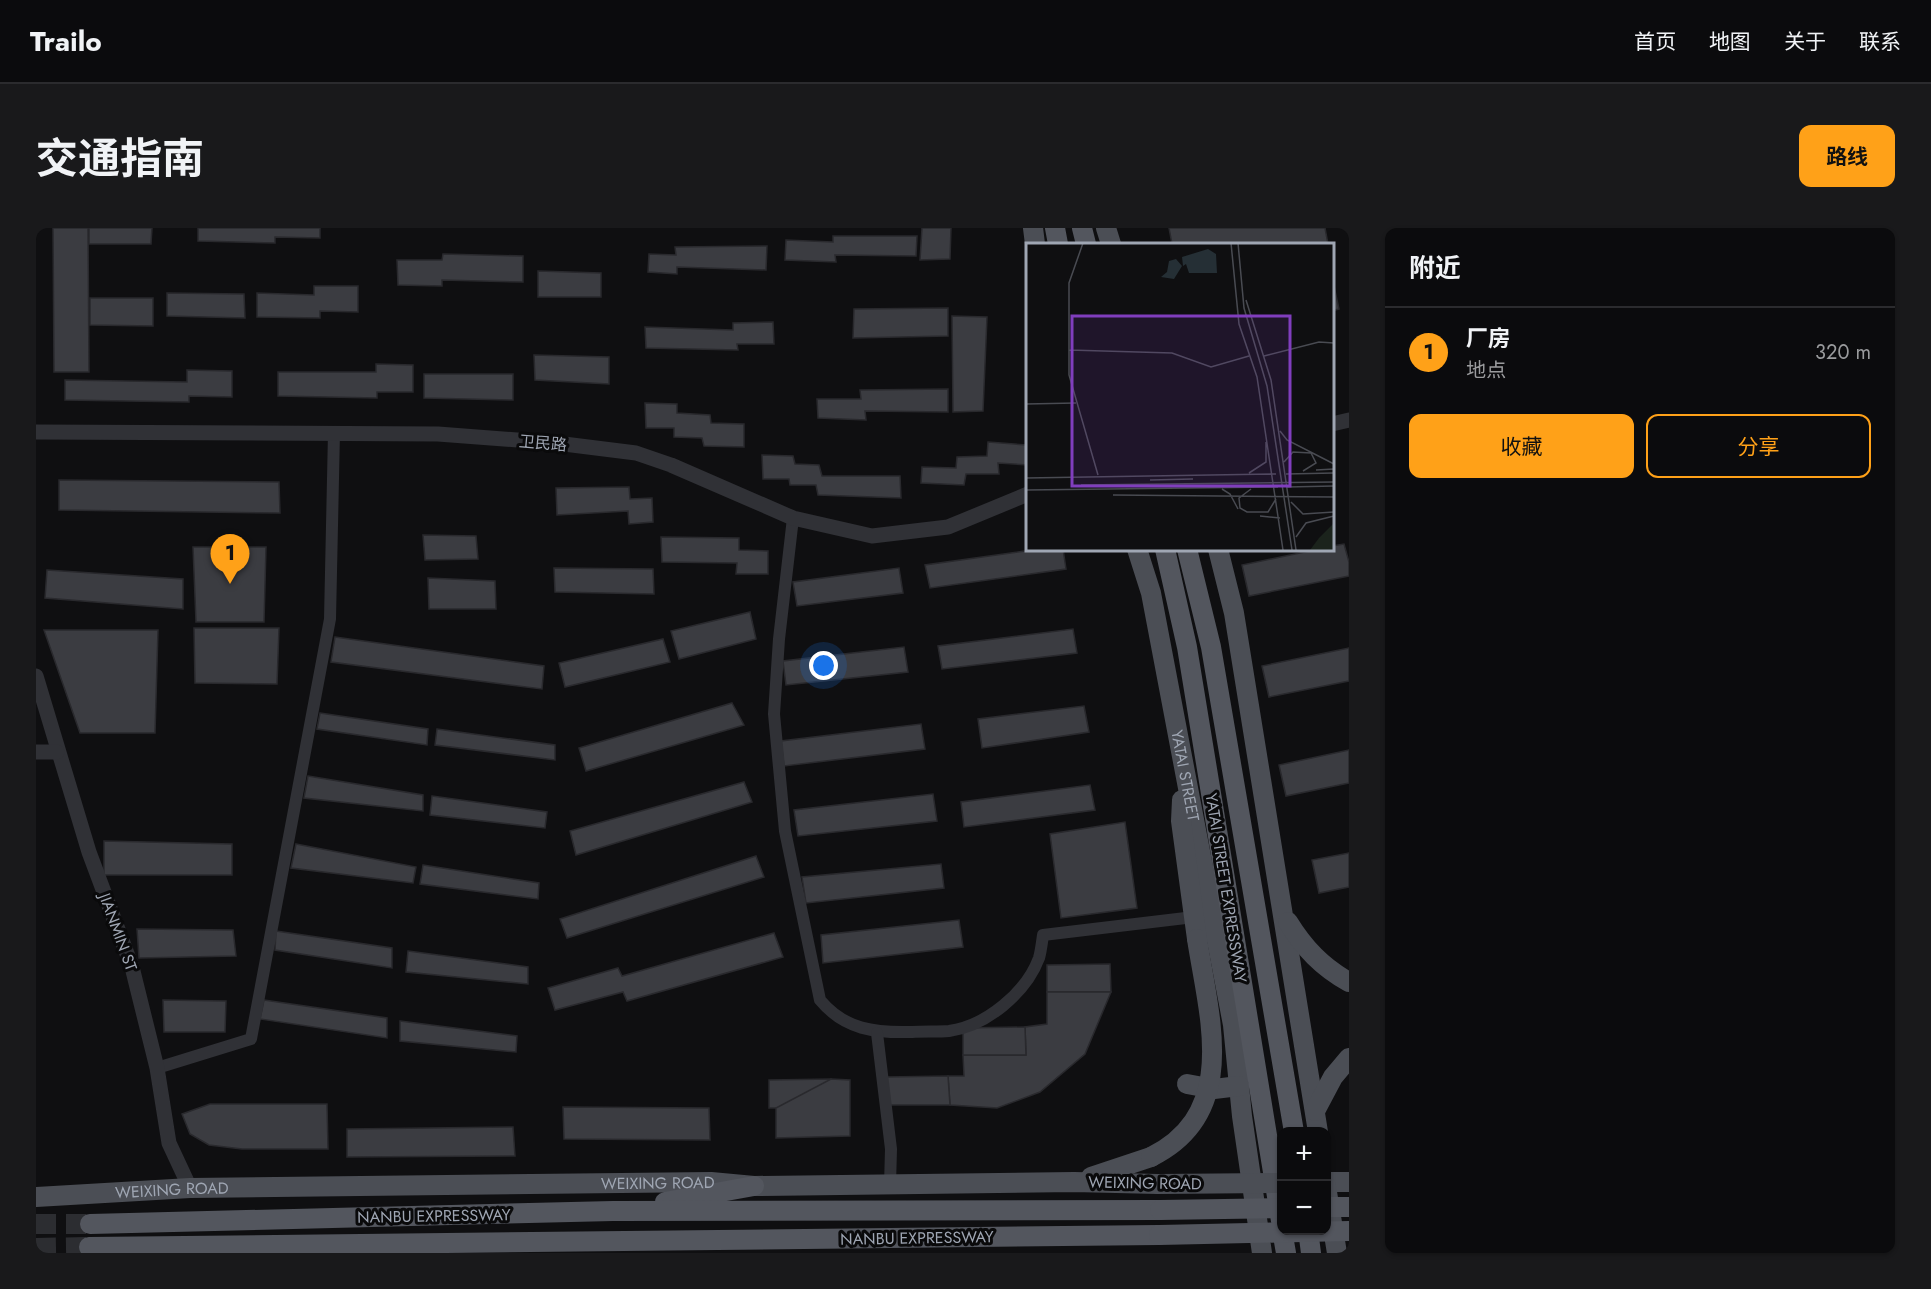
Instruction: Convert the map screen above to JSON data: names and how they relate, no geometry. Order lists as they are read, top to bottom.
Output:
{
  "streets": {
    "highway": ["YATAI STREET EXPRESSWAY", "NANBU EXPRESSWAY"],
    "main road": ["YATAI STREET", "WEIXING ROAD"],
    "street": ["卫民路", "JIANMIN ST"]
  },
  "crossings": [
    ["JIANMIN ST", "WEIXING ROAD"]
  ],
  "page": {
    "header": "Trailo",
    "nav": [
      "首页",
      "地图",
      "关于",
      "联系"
    ],
    "title": "交通指南",
    "buttons": [
      "路线",
      ["收藏", "分享"]
    ],
    "heading": "附近",
    "list": [
      {
        "mark": "1",
        "name": "厂房",
        "note": "地点",
        "value": "320 m"
      }
    ],
    "pins": "1",
    "map_buttons": ["+", "−"]
  }
}
